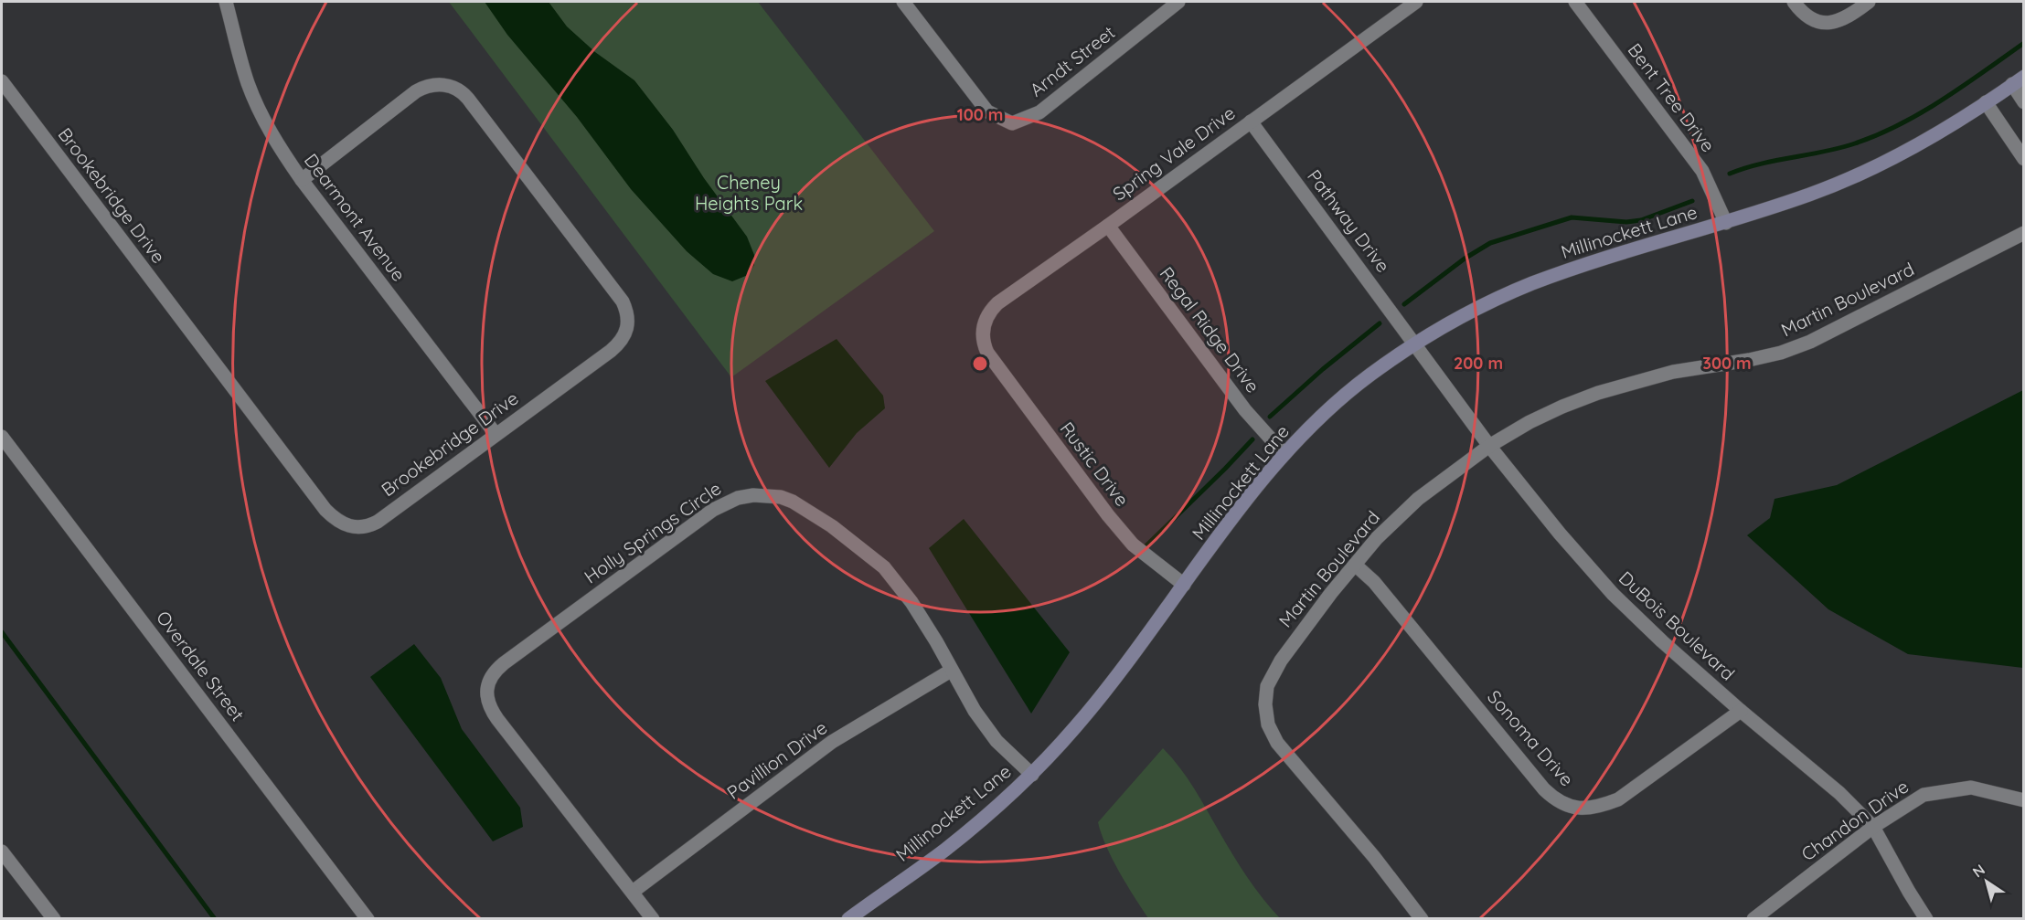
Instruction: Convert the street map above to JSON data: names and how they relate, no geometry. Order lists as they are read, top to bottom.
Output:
{
  "streets": {
    "street": [
      "Arndt Street",
      "Bent Tree Drive",
      "Spring Vale Drive",
      "Brookebridge Drive",
      "Dearmont Avenue",
      "Pathway Drive",
      "Millinockett Lane",
      "Martin Boulevard",
      "Regal Ridge Drive",
      "Rustic Drive",
      "Holly Springs Circle",
      "DuBois Boulevard",
      "Overdale Street",
      "Sonoma Drive",
      "Pavillion Drive",
      "Chandon Drive"
    ]
  },
  "crossings": [
    ["Bent Tree Drive", "Millinockett Lane"],
    ["Spring Vale Drive", "Pathway Drive"],
    ["Spring Vale Drive", "Regal Ridge Drive"],
    ["Spring Vale Drive", "Rustic Drive"],
    ["Brookebridge Drive", "Dearmont Avenue"],
    ["Pathway Drive", "Millinockett Lane"],
    ["Pathway Drive", "DuBois Boulevard"],
    ["Millinockett Lane", "Regal Ridge Drive"],
    ["Millinockett Lane", "Rustic Drive"],
    ["Millinockett Lane", "Holly Springs Circle"],
    ["Millinockett Lane", "DuBois Boulevard"],
    ["Martin Boulevard", "DuBois Boulevard"],
    ["Martin Boulevard", "Sonoma Drive"],
    ["Holly Springs Circle", "Pavillion Drive"],
    ["DuBois Boulevard", "Sonoma Drive"],
    ["DuBois Boulevard", "Chandon Drive"]
  ],
  "parks": ["Cheney Heights Park"],
  "north": "top left",
  "rings": ["100 m", "200 m", "300 m"]
}
